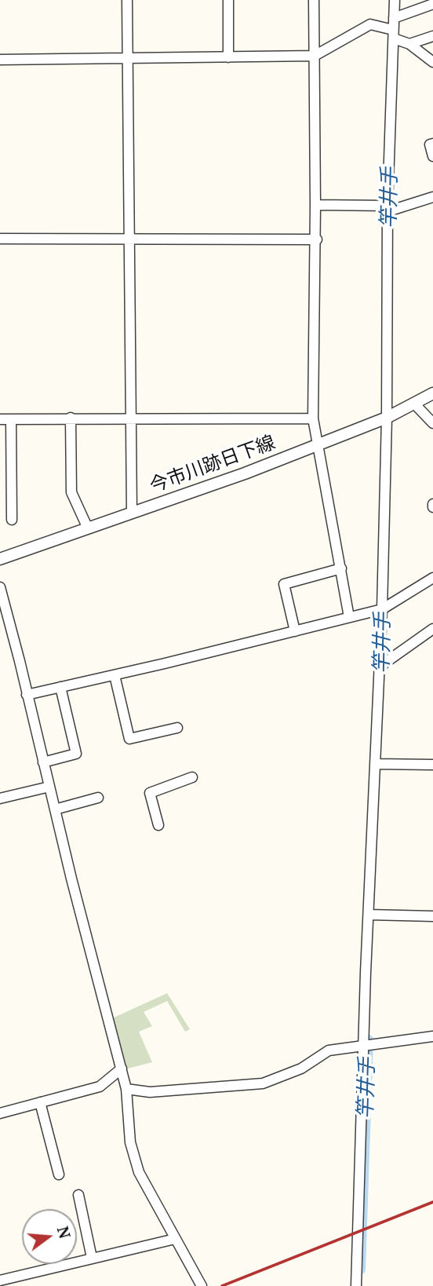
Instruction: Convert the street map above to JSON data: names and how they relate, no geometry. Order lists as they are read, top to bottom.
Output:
{
  "streets": {
    "street": ["今市川跡日下線"]
  },
  "water": ["竿井手"],
  "north": "right"
}
